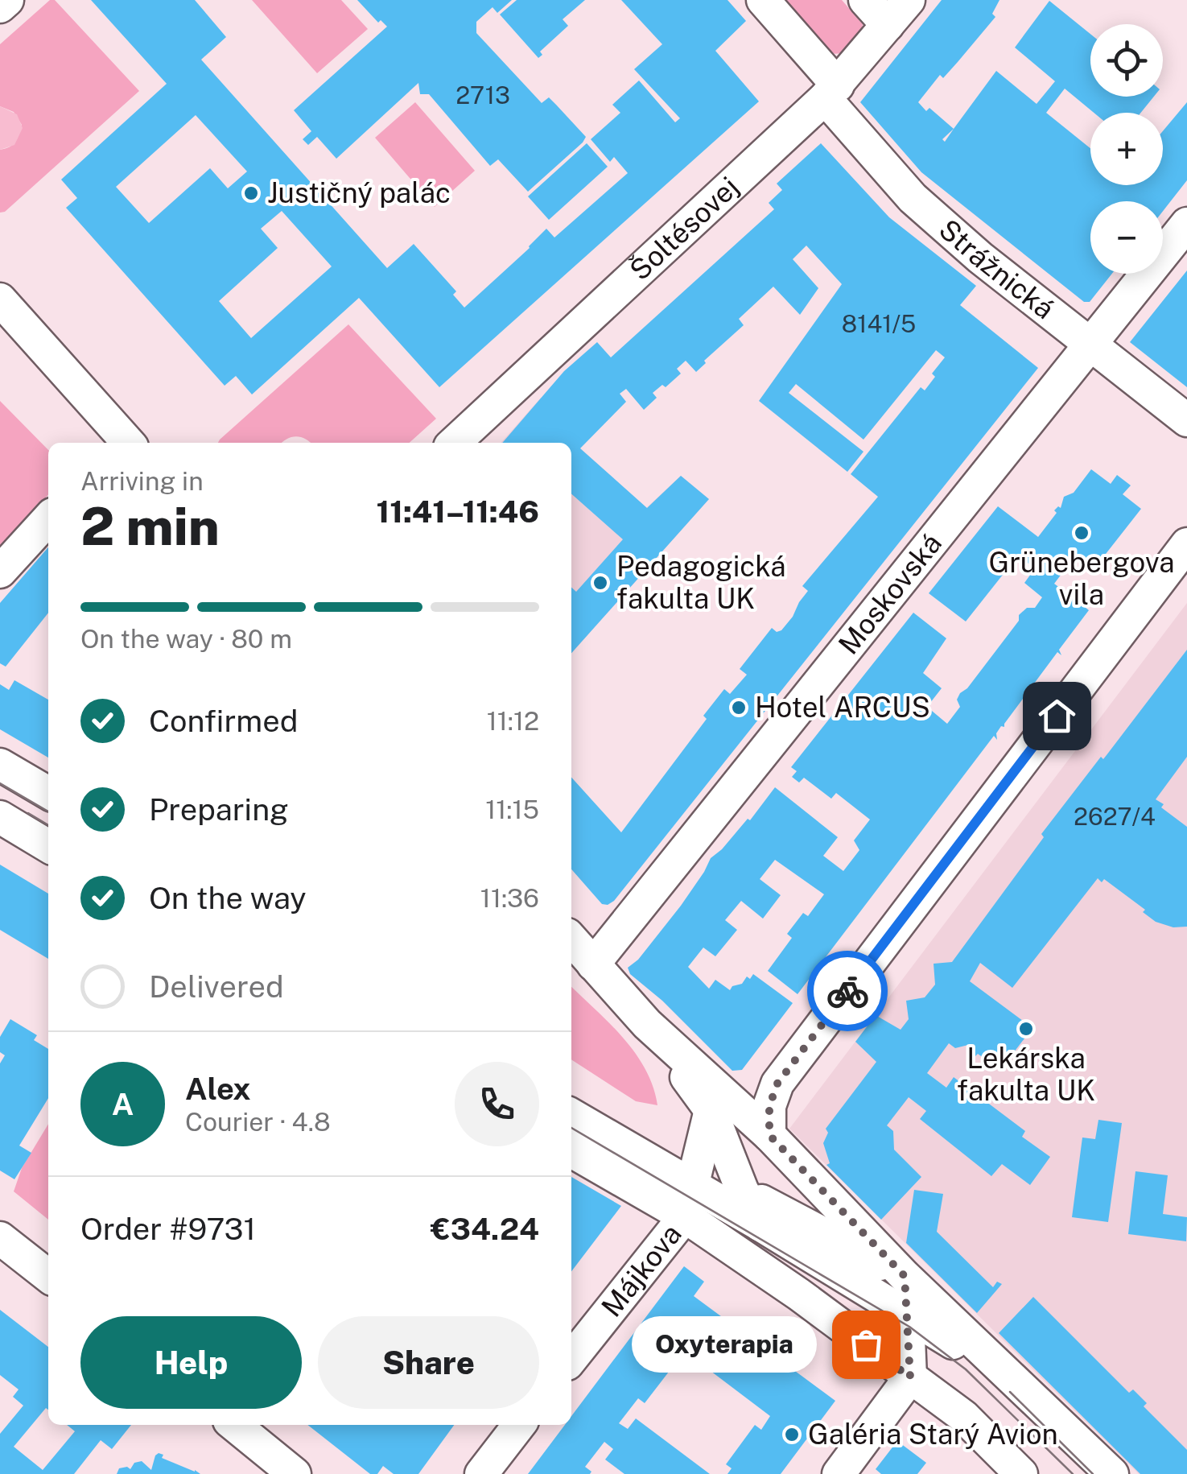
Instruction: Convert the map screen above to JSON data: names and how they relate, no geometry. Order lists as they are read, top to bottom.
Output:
{
  "streets": {
    "street": [
      "Šoltésovej",
      "Strážnická",
      "Moskovská",
      "Májkova"
    ]
  },
  "crossings": [
    ["Šoltésovej", "Strážnická"],
    ["Strážnická", "Moskovská"]
  ],
  "places": [
    "Justičný palác",
    "Grünebergova vila",
    "Pedagogická fakulta UK",
    "Hotel ARCUS",
    "Lekárska fakulta UK",
    "Oxyterapia",
    "Galéria Starý Avion"
  ],
  "house_numbers": ["2713", "8141/5", "2627/4"],
  "page": {
    "map_buttons": ["+", "−"],
    "heading": ["2 min", "Arriving in", "11:41–11:46"],
    "panel": [
      "Alex",
      "Courier · 4.8",
      "Order #9731",
      "€34.24"
    ],
    "bar": "On the way · 80 m",
    "list": [
      ["Confirmed", "11:12"],
      ["Preparing", "11:15"],
      ["On the way", "11:36"],
      "Delivered"
    ],
    "round": "A",
    "buttons": ["Help", "Share"],
    "bubble": "Oxyterapia"
  }
}
